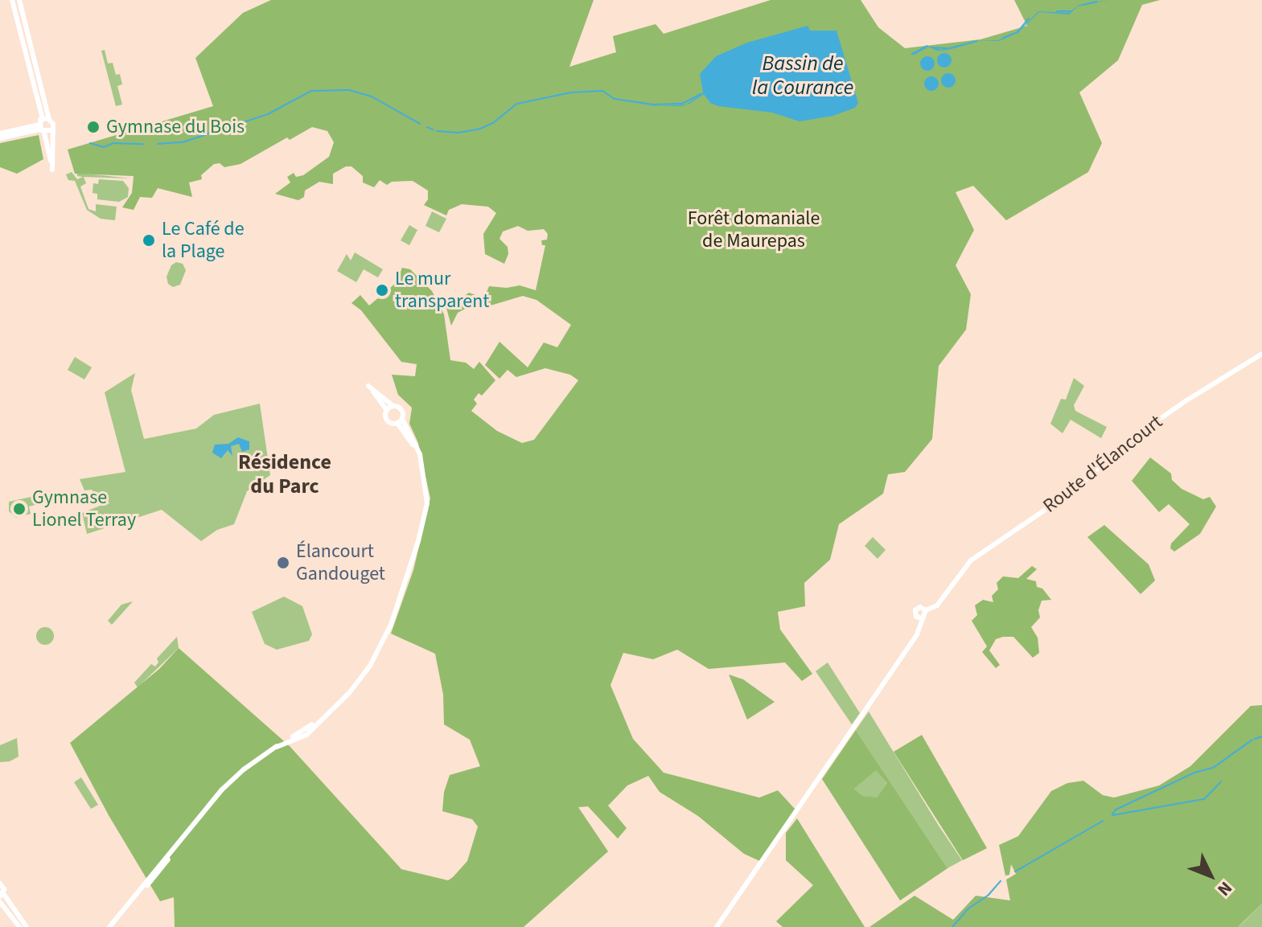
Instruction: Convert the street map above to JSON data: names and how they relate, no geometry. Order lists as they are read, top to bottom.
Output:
{
  "streets": {
    "street": ["Route d'Élancourt"]
  },
  "districts": ["Résidence du Parc"],
  "water": ["Bassin de la Courance"],
  "parks": ["Forêt domaniale de Maurepas"],
  "places": [
    "Gymnase du Bois",
    "Le Café de la Plage",
    "Le mur transparent",
    "Gymnase Lionel Terray",
    "Élancourt Gandouget"
  ],
  "north": "bottom right"
}
